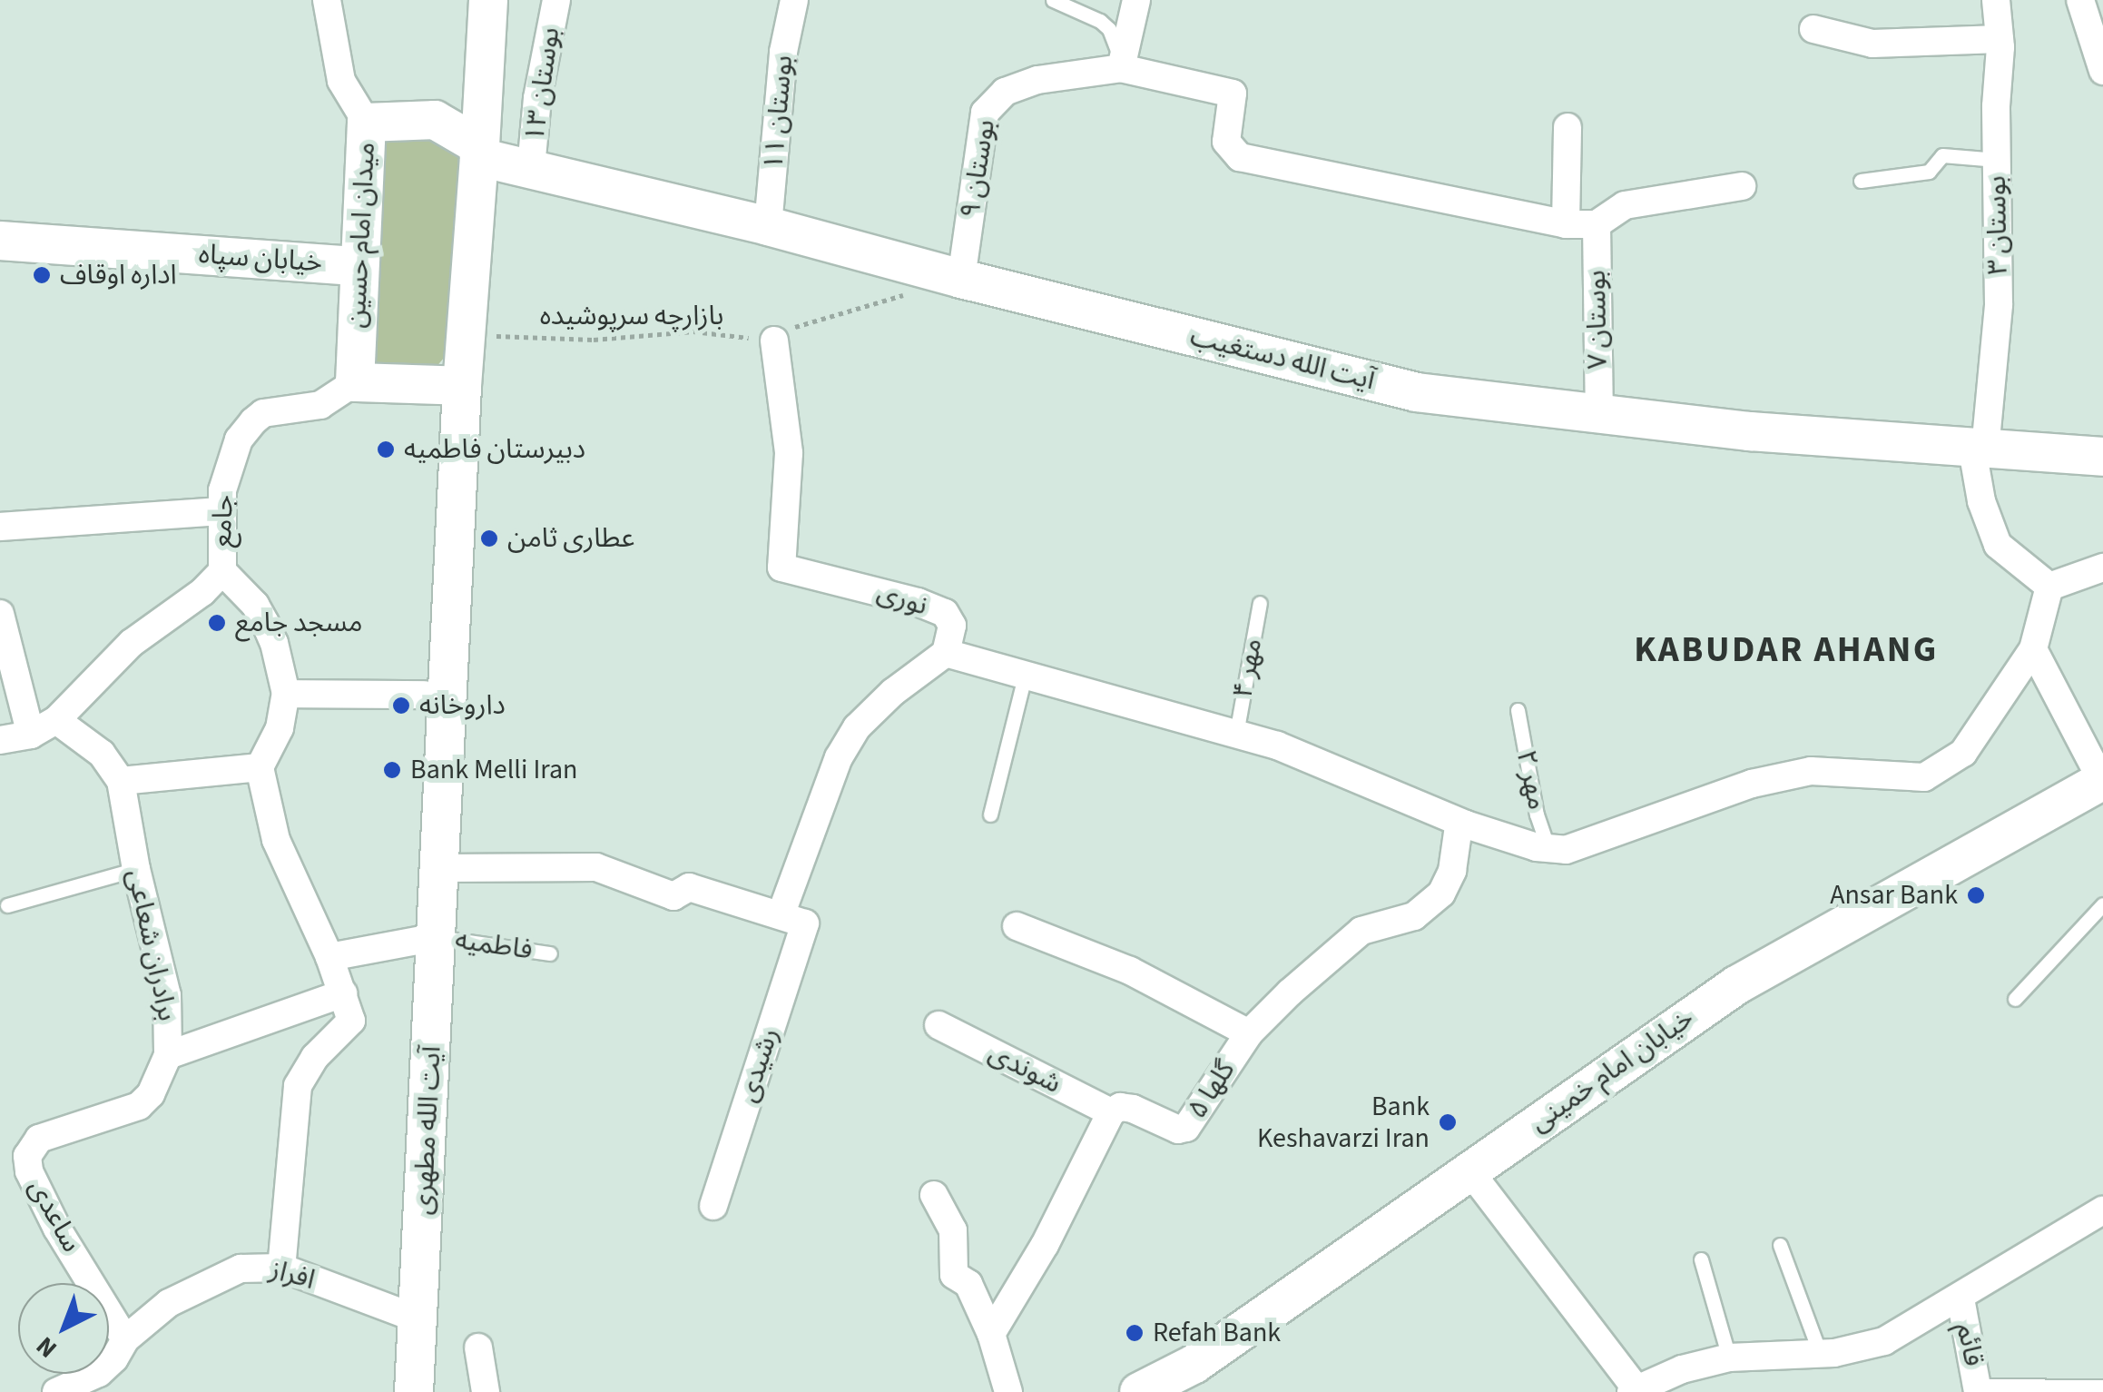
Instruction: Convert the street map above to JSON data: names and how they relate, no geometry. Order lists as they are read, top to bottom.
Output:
{
  "streets": {
    "main road": [
      "میدان امام حسین",
      "خیابان سپاه",
      "آیت الله دستغیب",
      "خیابان امام خمینی",
      "آیت الله مطهری"
    ],
    "street": [
      "بوستان ۱۳",
      "بوستان ۱۱",
      "بوستان ۹",
      "بوستان ۳",
      "بوستان ۷",
      "جامع",
      "نوری",
      "برادران شعاعی",
      "رشیدی",
      "شوندی",
      "گلها ۵",
      "ساعدی",
      "افراز",
      "قائم"
    ],
    "lane": ["مهر ۴", "مهر ۲", "فاطمیه"],
    "path": ["بازارچه سرپوشیده"]
  },
  "crossings": [
    ["بوستان ۱۳", "آیت الله دستغیب"],
    ["بوستان ۱۱", "آیت الله دستغیب"],
    ["بوستان ۹", "آیت الله دستغیب"],
    ["بوستان ۳", "آیت الله دستغیب"],
    ["میدان امام حسین", "خیابان سپاه"],
    ["میدان امام حسین", "جامع"],
    ["بازارچه سرپوشیده", "نوری"],
    ["بوستان ۷", "آیت الله دستغیب"],
    ["نوری", "رشیدی"],
    ["برادران شعاعی", "ساعدی"],
    ["فاطمیه", "آیت الله مطهری"],
    ["شوندی", "گلها ۵"],
    ["آیت الله مطهری", "افراز"],
    ["ساعدی", "افراز"]
  ],
  "districts": ["KABUDAR AHANG"],
  "places": [
    "اداره اوقاف",
    "دبیرستان فاطمیه",
    "عطاری ثامن",
    "مسجد جامع",
    "داروخانه",
    "Bank Melli Iran",
    "Ansar Bank",
    "Bank Keshavarzi Iran",
    "Refah Bank"
  ],
  "north": "bottom left"
}
